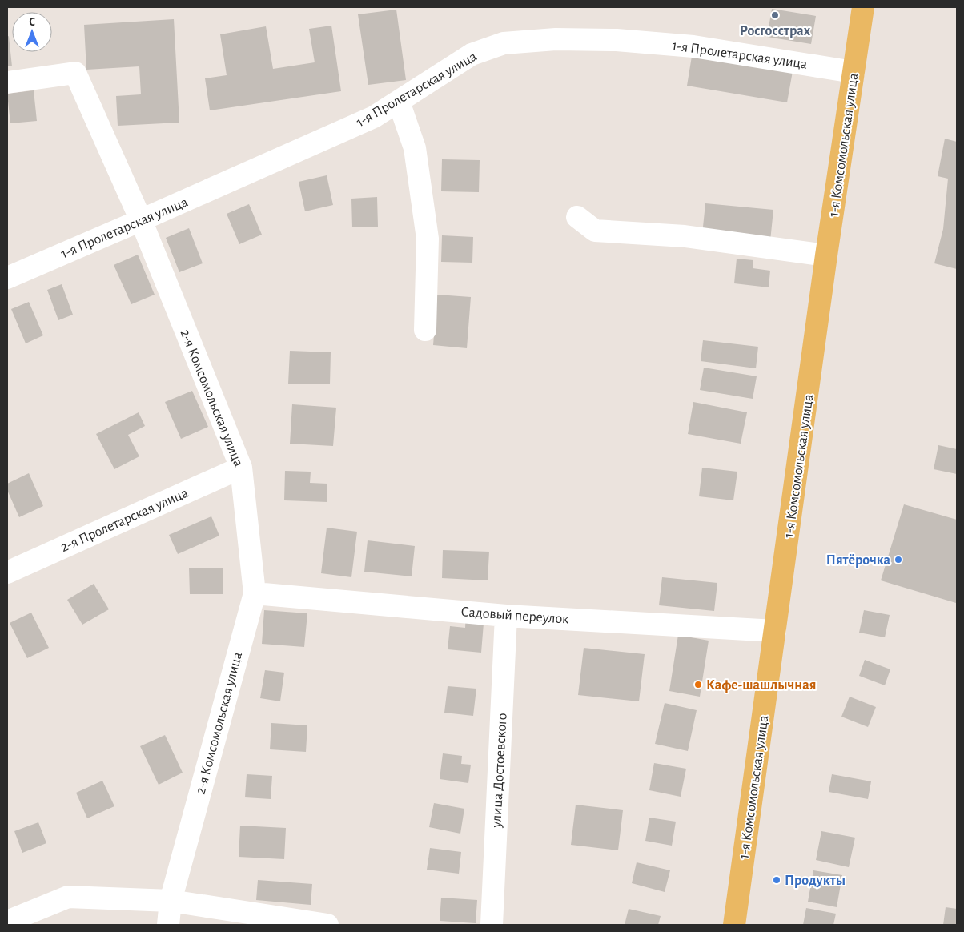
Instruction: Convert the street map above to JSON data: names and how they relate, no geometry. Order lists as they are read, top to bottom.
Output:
{
  "streets": {
    "main road": ["1-я Комсомольская улица"],
    "street": [
      "1-я Пролетарская улица",
      "2-я Комсомольская улица",
      "2-я Пролетарская улица",
      "Садовый переулок",
      "улица Достоевского"
    ]
  },
  "crossings": [
    ["1-я Пролетарская улица", "1-я Комсомольская улица"],
    ["1-я Пролетарская улица", "2-я Комсомольская улица"],
    ["1-я Комсомольская улица", "Садовый переулок"],
    ["2-я Комсомольская улица", "2-я Пролетарская улица"],
    ["2-я Комсомольская улица", "Садовый переулок"],
    ["Садовый переулок", "улица Достоевского"]
  ],
  "places": [
    "Росгосстрах",
    "Пятёрочка",
    "Кафе-шашлычная",
    "Продукты"
  ],
  "north": "top"
}
